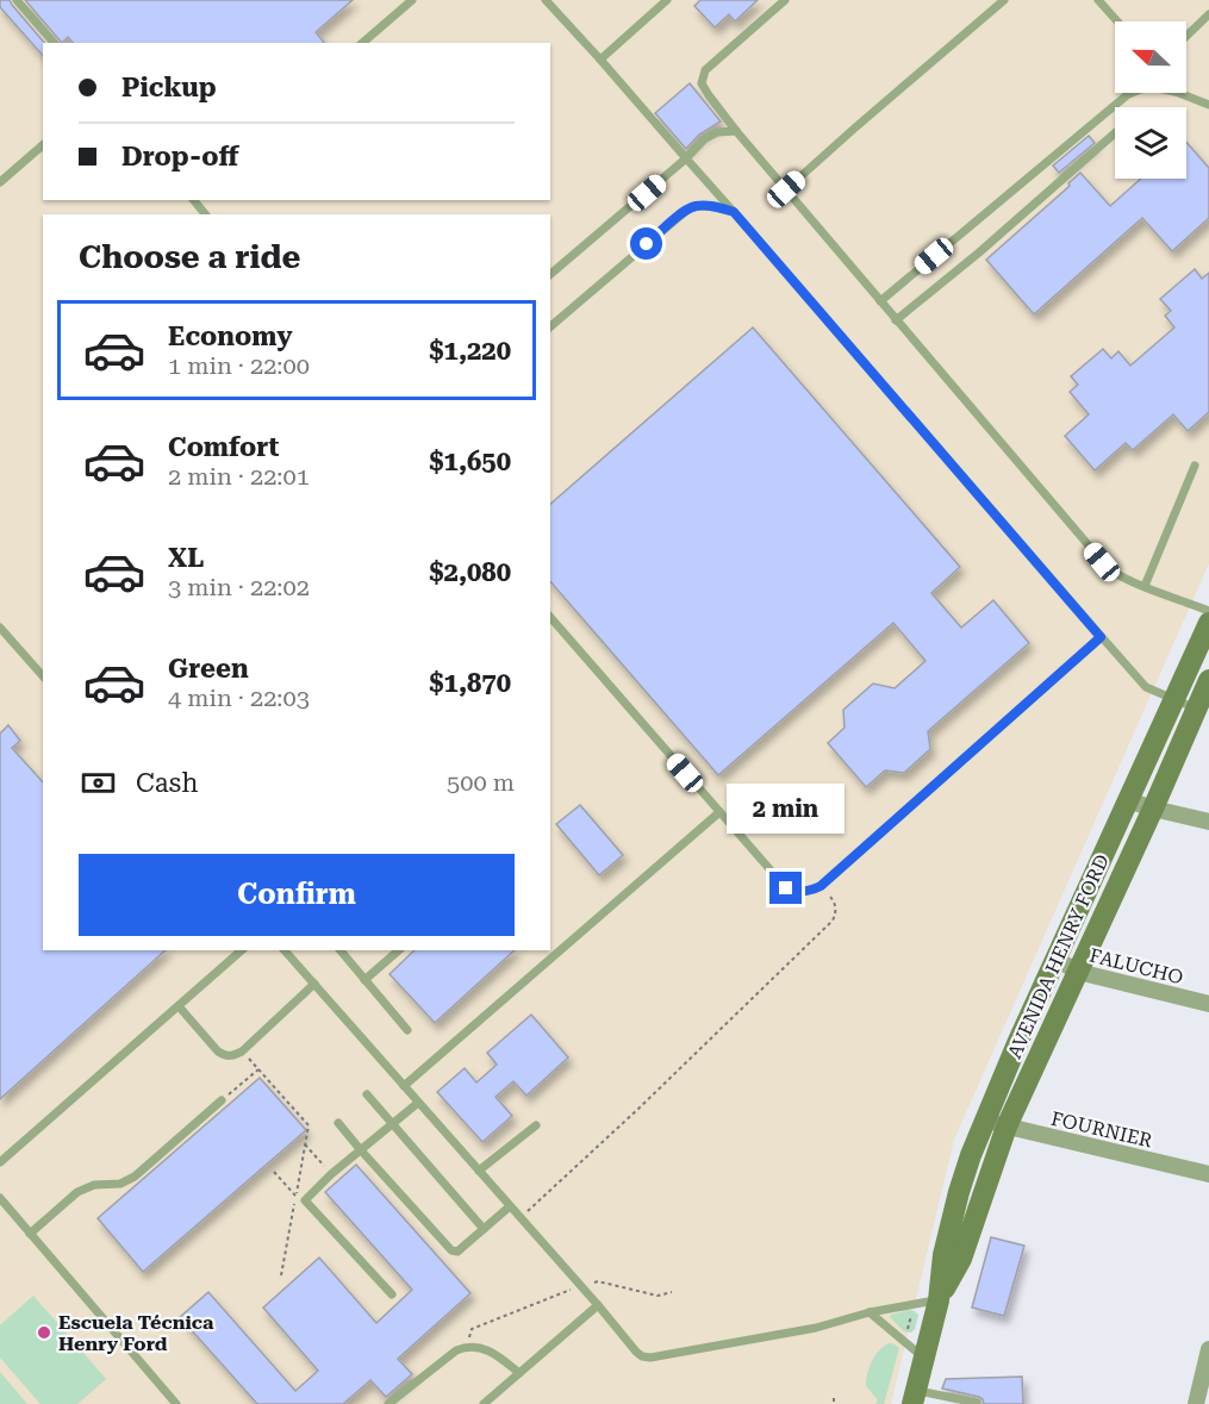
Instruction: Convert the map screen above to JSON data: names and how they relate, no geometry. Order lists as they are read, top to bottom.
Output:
{
  "streets": {
    "main road": ["AVENIDA HENRY FORD"],
    "street": ["FALUCHO", "FOURNIER"]
  },
  "crossings": [
    ["AVENIDA HENRY FORD", "FALUCHO"],
    ["AVENIDA HENRY FORD", "FOURNIER"]
  ],
  "places": ["Escuela Técnica Henry Ford"],
  "north": "left",
  "page": {
    "banner": ["Pickup", "Drop-off"],
    "heading": "Choose a ride",
    "list": [
      {
        "name": "Economy",
        "note": "1 min · 22:00",
        "value": "$1,220"
      },
      {
        "name": "Comfort",
        "note": "2 min · 22:01",
        "value": "$1,650"
      },
      {
        "name": "XL",
        "note": "3 min · 22:02",
        "value": "$2,080"
      },
      {
        "name": "Green",
        "note": "4 min · 22:03",
        "value": "$1,870"
      }
    ],
    "pay": ["Cash", "500 m"],
    "bubble": "2 min",
    "buttons": "Confirm"
  }
}
